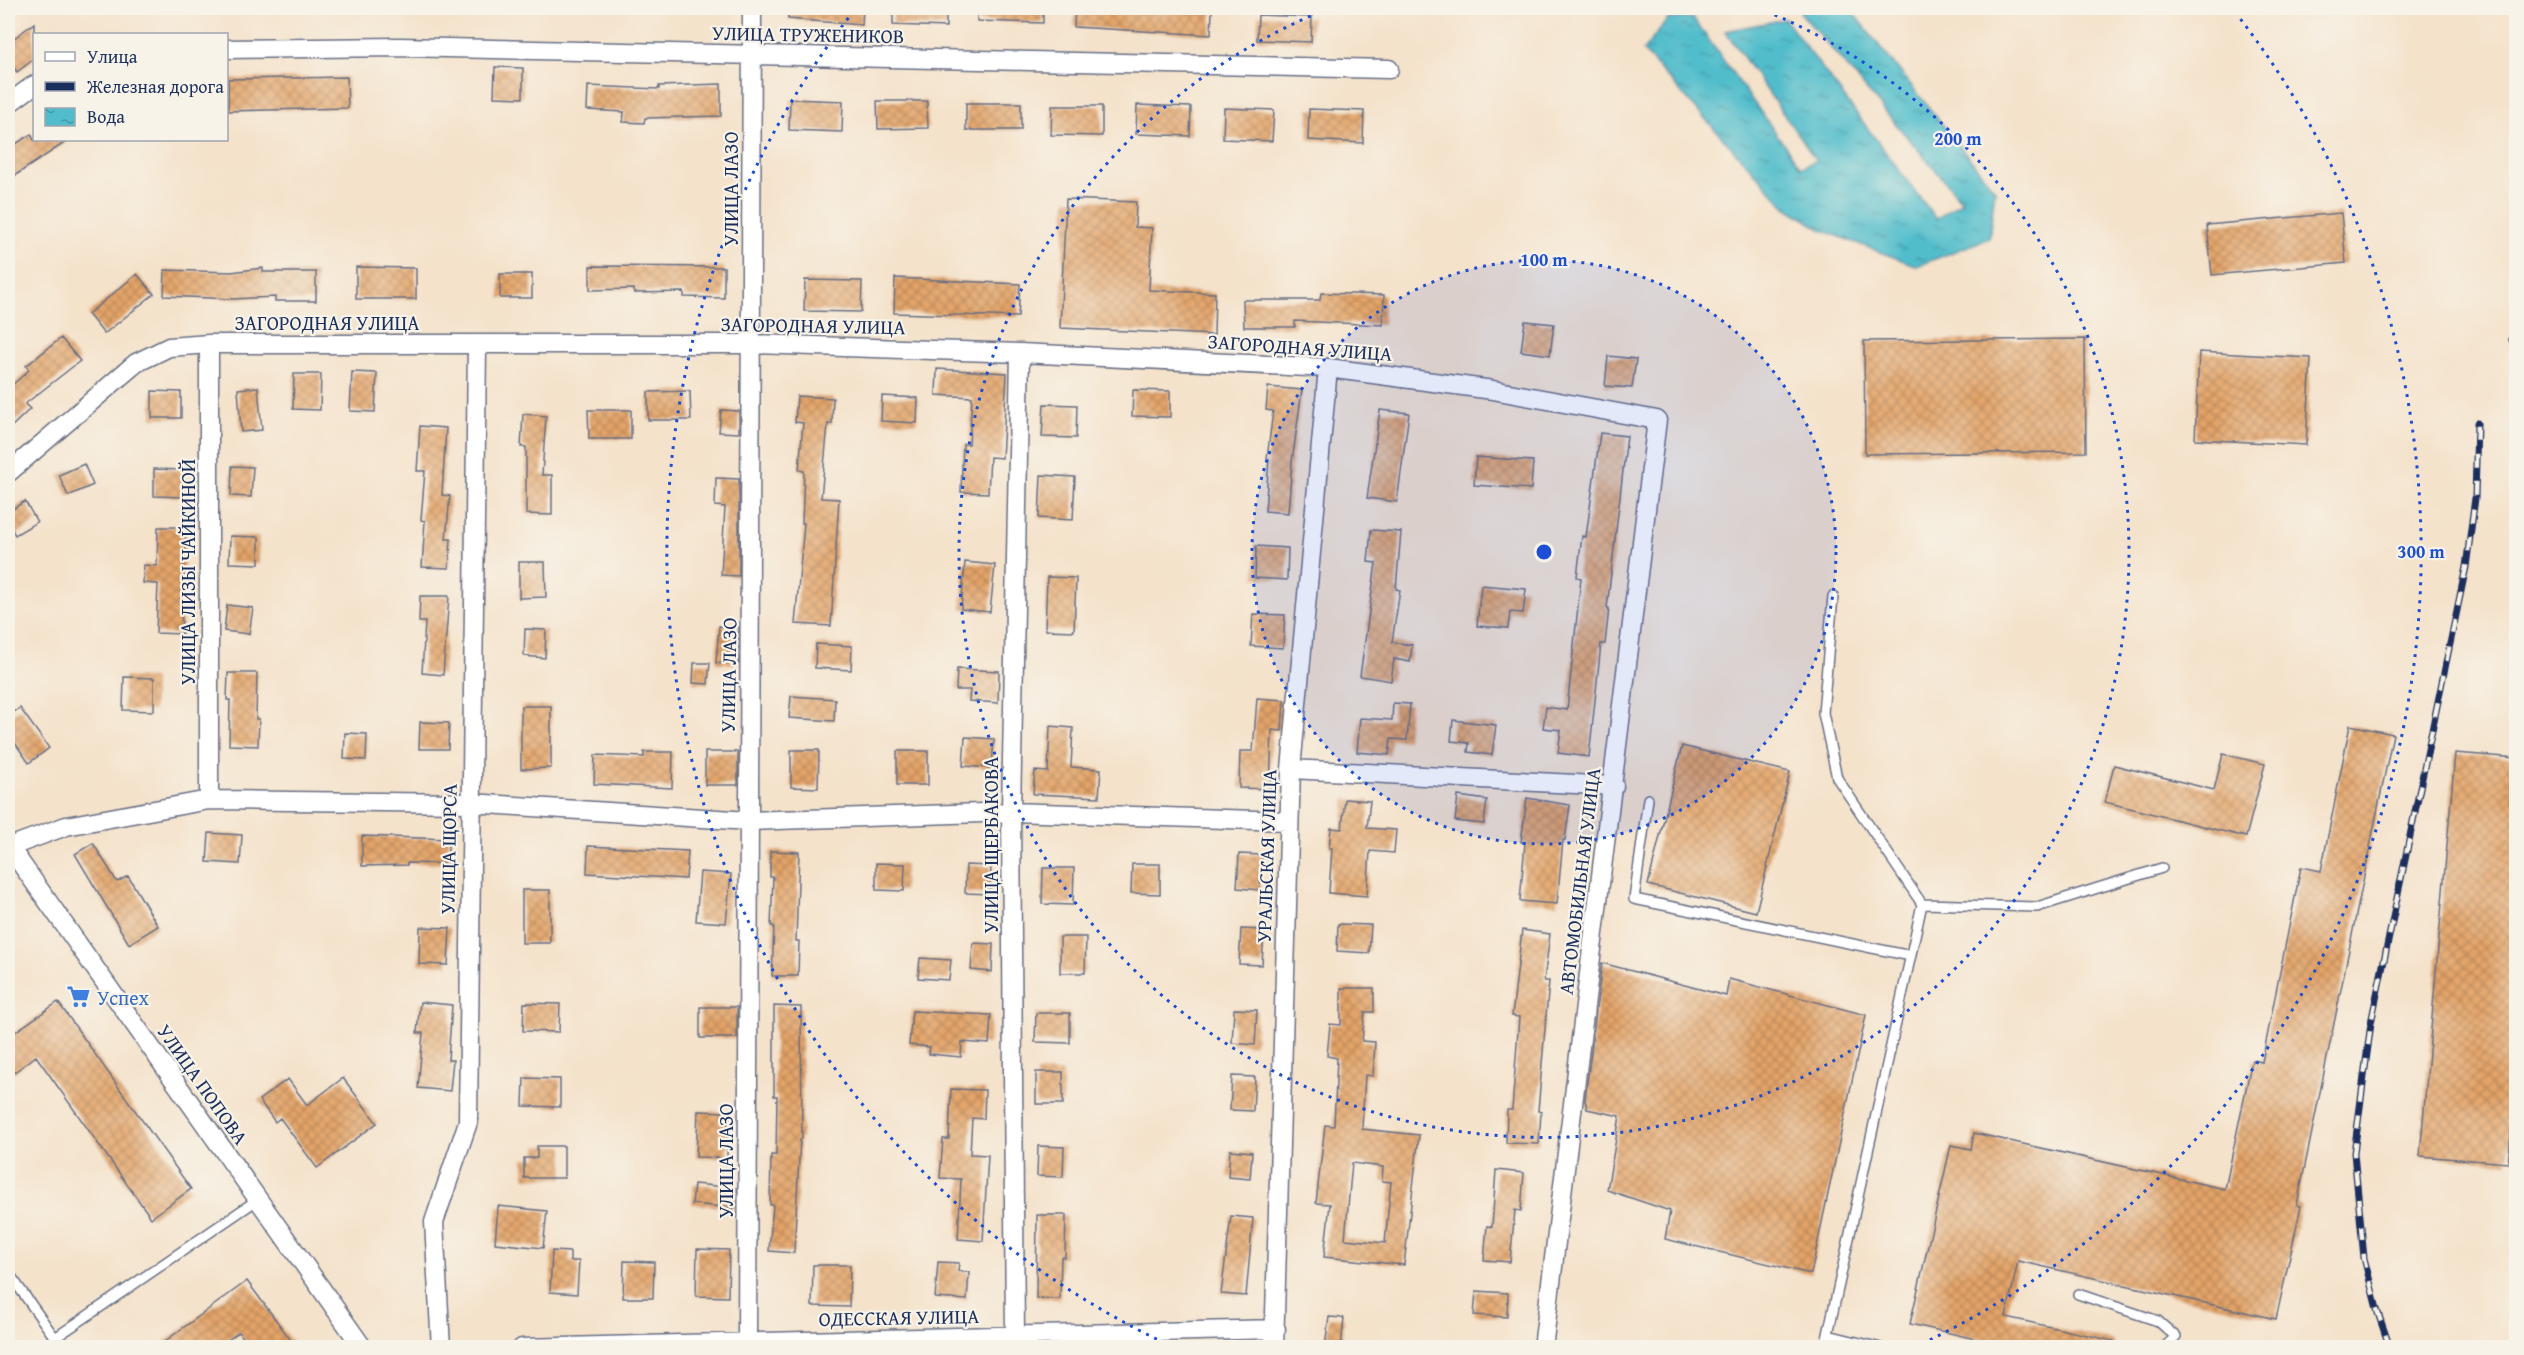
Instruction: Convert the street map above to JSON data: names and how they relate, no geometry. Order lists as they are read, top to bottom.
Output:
{
  "streets": {
    "street": [
      "УЛИЦА ТРУЖЕНИКОВ",
      "УЛИЦА ЛАЗО",
      "ЗАГОРОДНАЯ УЛИЦА",
      "УЛИЦА ЛИЗЫ ЧАЙКИНОЙ",
      "УЛИЦА ЩЕРБАКОВА",
      "УЛИЦА ЩОРСА",
      "УРАЛЬСКАЯ УЛИЦА",
      "АВТОМОБИЛЬНАЯ УЛИЦА",
      "УЛИЦА ПОПОВА",
      "ОДЕССКАЯ УЛИЦА"
    ]
  },
  "crossings": [
    ["УЛИЦА ТРУЖЕНИКОВ", "УЛИЦА ЛАЗО"],
    ["УЛИЦА ЛАЗО", "ЗАГОРОДНАЯ УЛИЦА"],
    ["УЛИЦА ЛАЗО", "ОДЕССКАЯ УЛИЦА"],
    ["ЗАГОРОДНАЯ УЛИЦА", "УЛИЦА ЛИЗЫ ЧАЙКИНОЙ"],
    ["ЗАГОРОДНАЯ УЛИЦА", "УЛИЦА ЩЕРБАКОВА"],
    ["ЗАГОРОДНАЯ УЛИЦА", "УЛИЦА ЩОРСА"],
    ["ЗАГОРОДНАЯ УЛИЦА", "УРАЛЬСКАЯ УЛИЦА"],
    ["ЗАГОРОДНАЯ УЛИЦА", "АВТОМОБИЛЬНАЯ УЛИЦА"],
    ["УЛИЦА ЩЕРБАКОВА", "ОДЕССКАЯ УЛИЦА"],
    ["УРАЛЬСКАЯ УЛИЦА", "ОДЕССКАЯ УЛИЦА"]
  ],
  "places": {
    "supermarket": ["Успех"]
  },
  "legend": ["Улица", "Железная дорога", "Вода"],
  "rings": ["200 m", "100 m", "300 m"]
}
